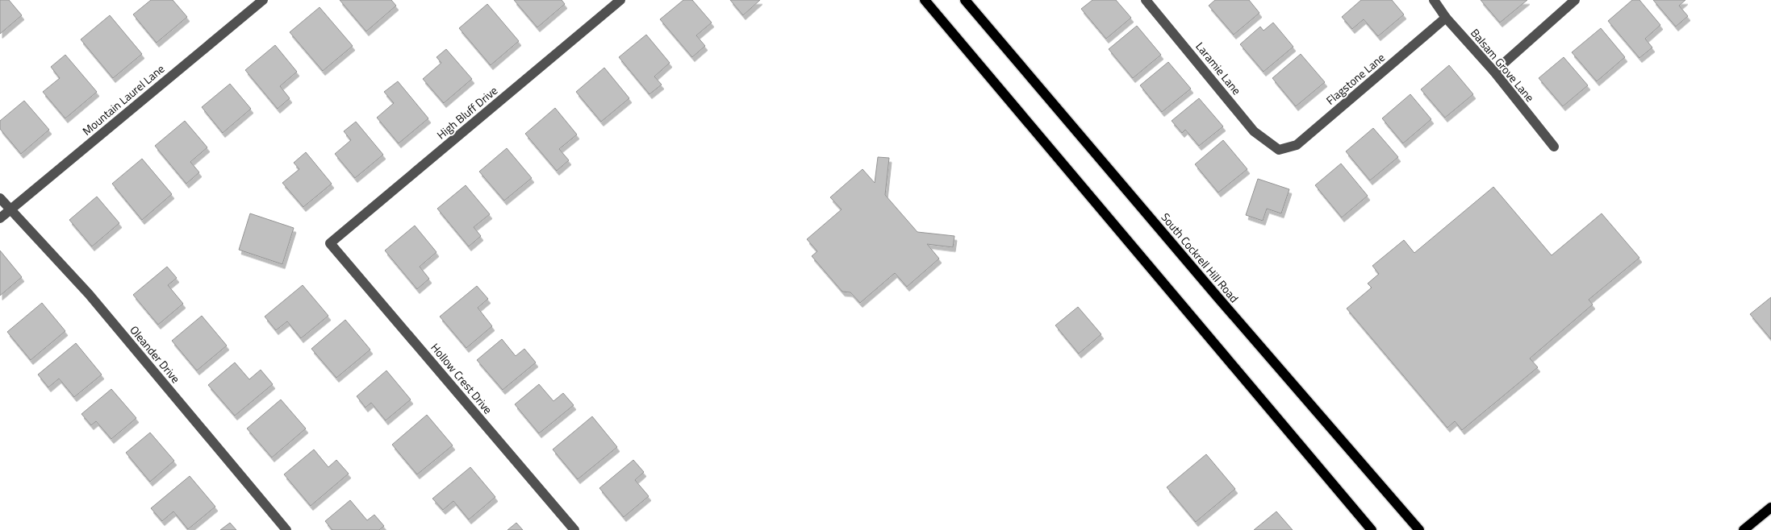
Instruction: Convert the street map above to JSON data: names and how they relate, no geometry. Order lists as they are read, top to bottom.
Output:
{
  "streets": {
    "main road": ["South Cockrell Hill Road"],
    "street": [
      "Balsam Grove Lane",
      "Laramie Lane",
      "Flagstone Lane",
      "Mountain Laurel Lane",
      "High Bluff Drive",
      "Oleander Drive",
      "Hollow Crest Drive"
    ]
  },
  "crossings": [
    ["Balsam Grove Lane", "Flagstone Lane"],
    ["Laramie Lane", "Flagstone Lane"],
    ["Mountain Laurel Lane", "Oleander Drive"],
    ["High Bluff Drive", "Hollow Crest Drive"]
  ]
}
